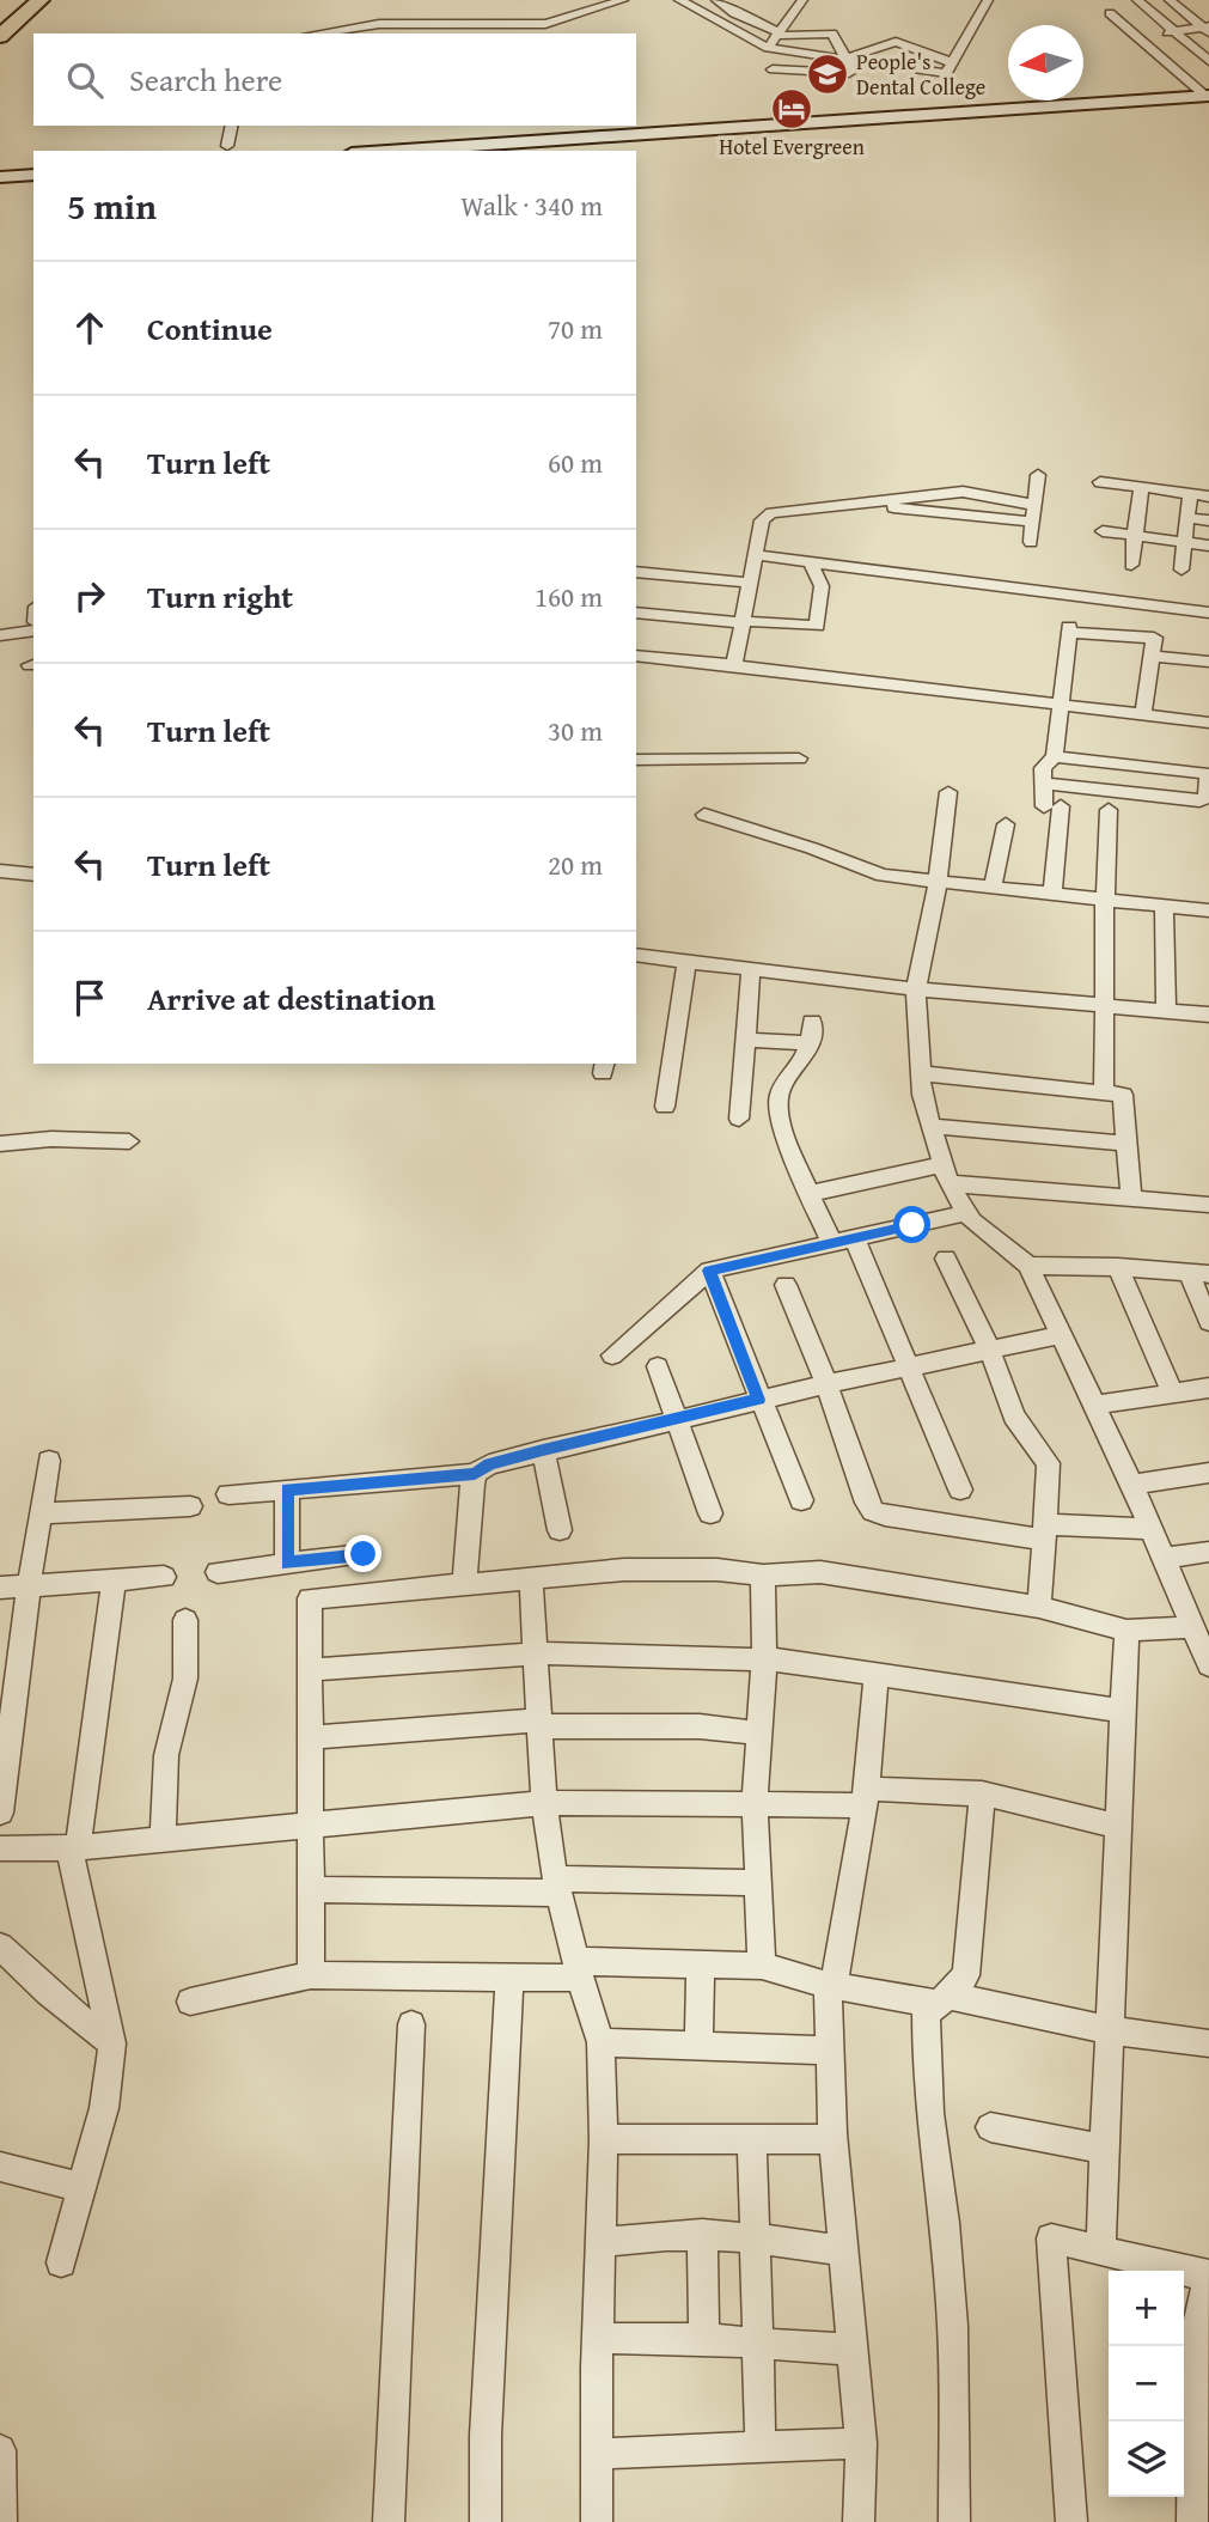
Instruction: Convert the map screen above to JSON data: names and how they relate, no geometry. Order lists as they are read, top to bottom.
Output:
{
  "places": {
    "school or university": ["People's Dental College"],
    "hotel": ["Hotel Evergreen"]
  },
  "north": "left",
  "page": {
    "search": "Search here",
    "heading": ["5 min", "Walk · 340 m"],
    "list": [
      ["Continue", "70 m"],
      ["Turn left", "60 m"],
      ["Turn right", "160 m"],
      ["Turn left", "30 m"],
      ["Turn left", "20 m"],
      "Arrive at destination"
    ],
    "map_buttons": ["+", "−"]
  }
}
